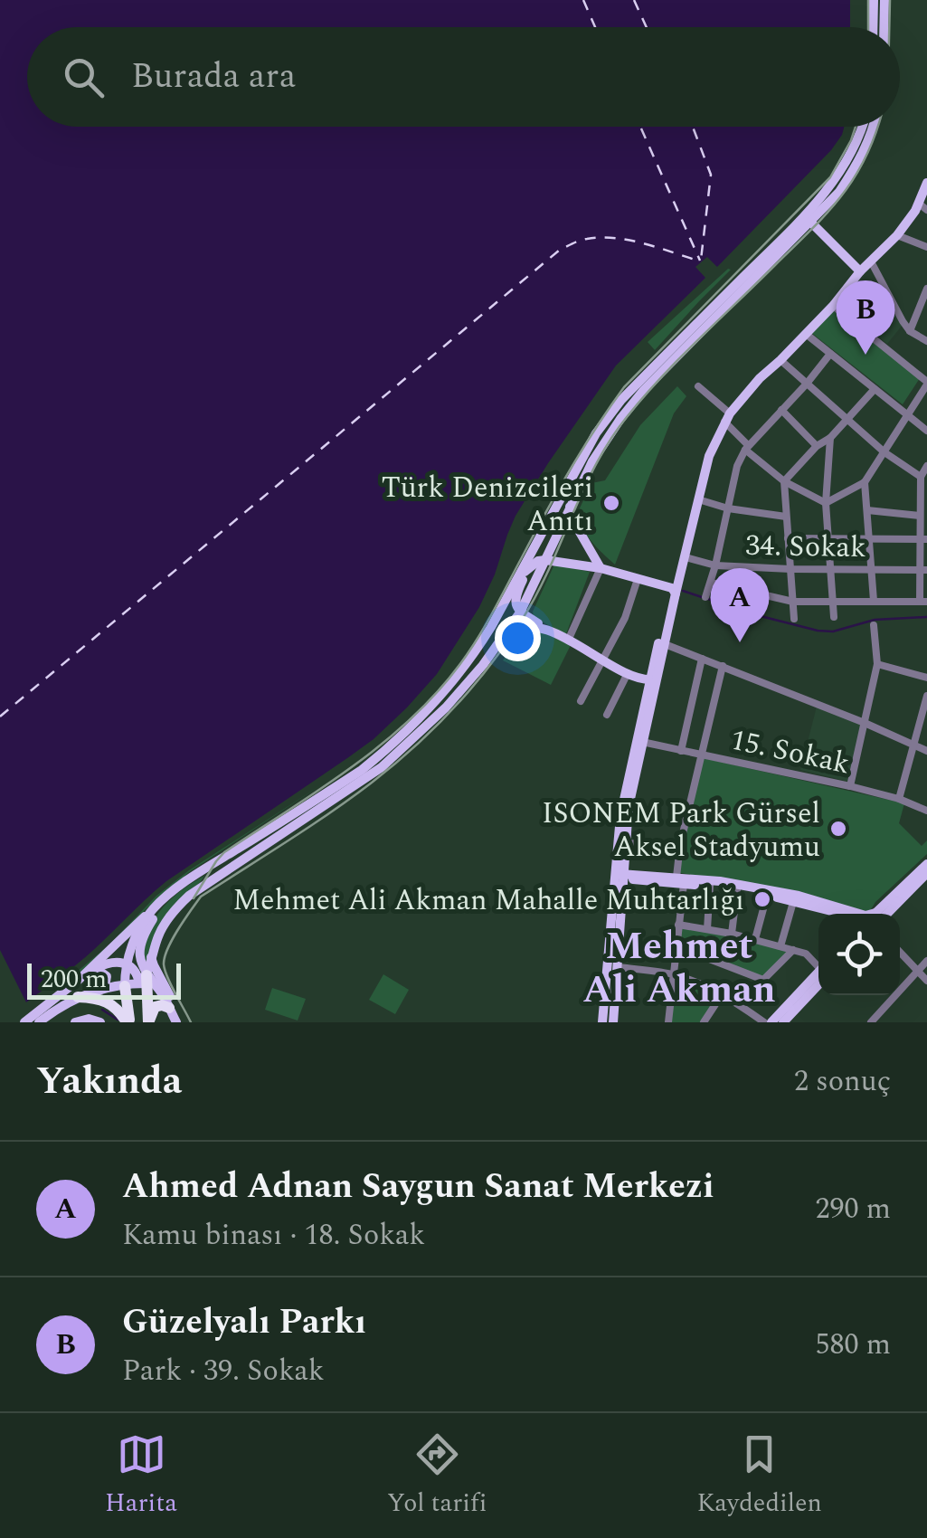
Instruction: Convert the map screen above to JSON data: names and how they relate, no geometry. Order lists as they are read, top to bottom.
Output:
{
  "streets": {
    "street": ["34. Sokak", "15. Sokak"]
  },
  "districts": ["Mehmet Ali Akman"],
  "places": ["Türk Denizcileri Anıtı", "ISONEM Park Gürsel Aksel Stadyumu", "Mehmet Ali Akman Mahalle Muhtarlığı"],
  "scale_bar": "200 m",
  "page": {
    "search": "Burada ara",
    "pins": ["B", "A"],
    "scale": "200 m",
    "heading": ["Yakında", "2 sonuç"],
    "list": [
      {
        "mark": "A",
        "name": "Ahmed Adnan Saygun Sanat Merkezi",
        "note": "Kamu binası · 18. Sokak",
        "value": "290 m"
      },
      {
        "mark": "B",
        "name": "Güzelyalı Parkı",
        "note": "Park · 39. Sokak",
        "value": "580 m"
      }
    ],
    "nav": ["Harita", "Yol tarifi", "Kaydedilen"]
  }
}
